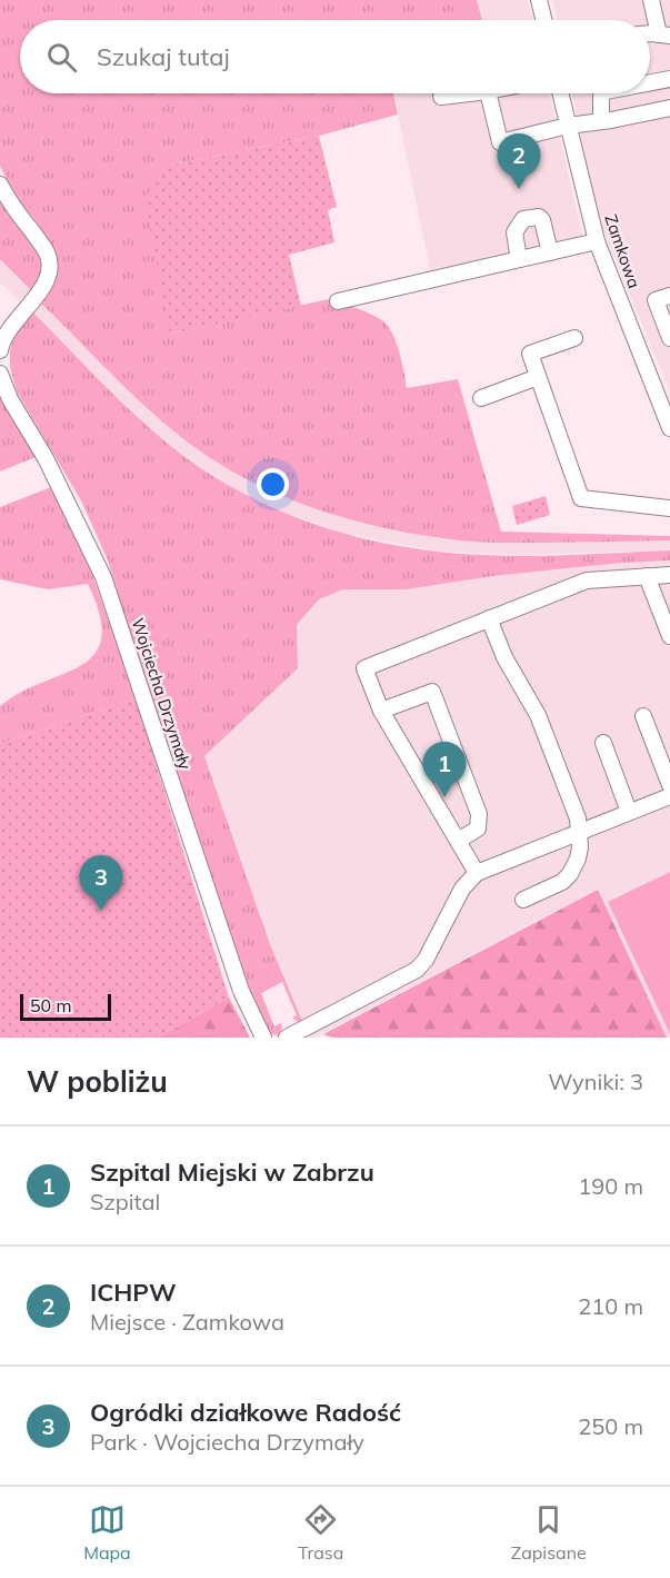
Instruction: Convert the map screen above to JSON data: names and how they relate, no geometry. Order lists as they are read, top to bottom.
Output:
{
  "streets": {
    "street": ["Zamkowa", "Wojciecha Drzymały"]
  },
  "scale_bar": "50 m",
  "page": {
    "search": "Szukaj tutaj",
    "pins": ["2", "1", "3"],
    "scale": "50 m",
    "heading": ["W pobliżu", "Wyniki: 3"],
    "list": [
      {
        "mark": "1",
        "name": "Szpital Miejski w Zabrzu",
        "note": "Szpital",
        "value": "190 m"
      },
      {
        "mark": "2",
        "name": "ICHPW",
        "note": "Miejsce · Zamkowa",
        "value": "210 m"
      },
      {
        "mark": "3",
        "name": "Ogródki działkowe Radość",
        "note": "Park · Wojciecha Drzymały",
        "value": "250 m"
      }
    ],
    "nav": ["Mapa", "Trasa", "Zapisane"]
  }
}
